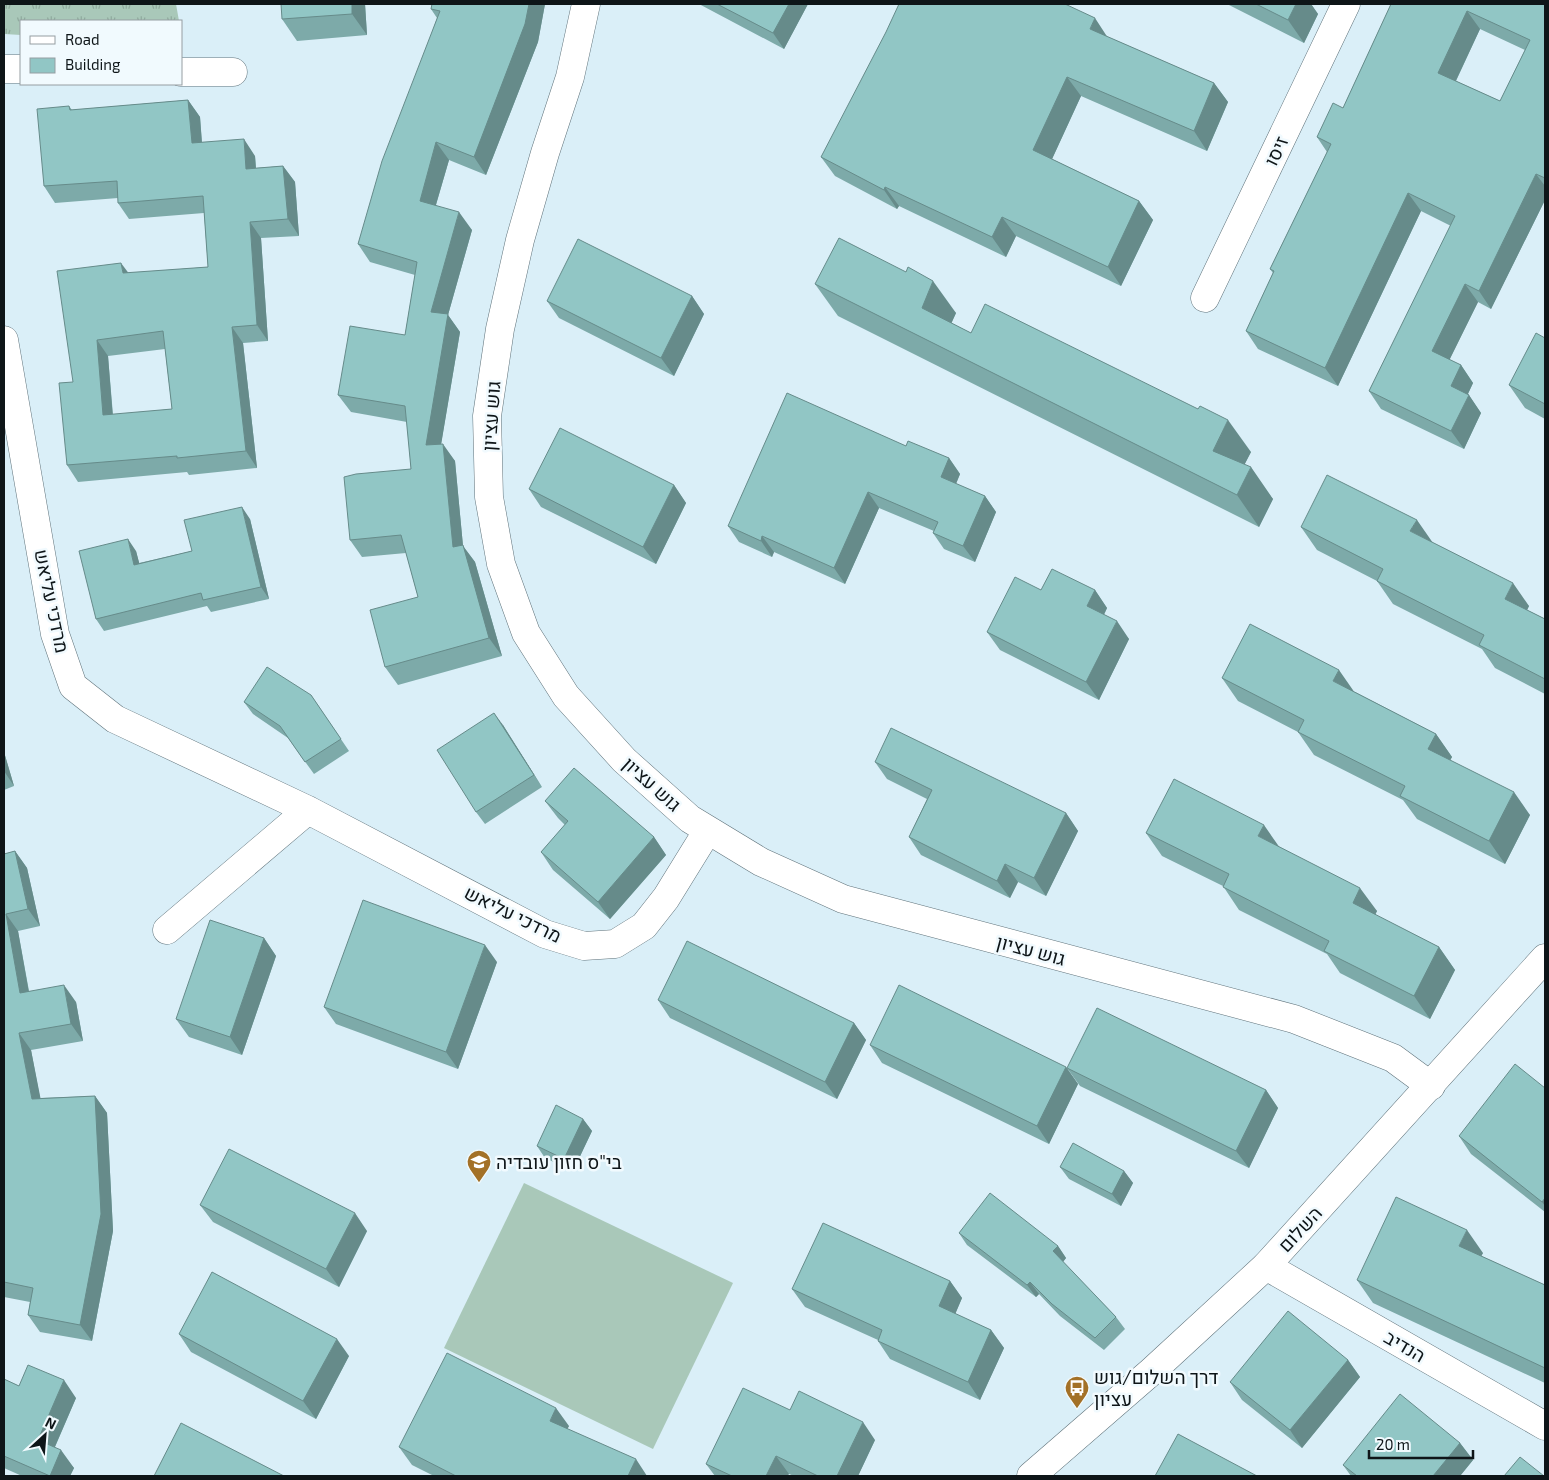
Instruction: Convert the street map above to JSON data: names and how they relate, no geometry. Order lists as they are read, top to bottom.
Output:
{
  "streets": {
    "street": [
      "זיסו",
      "גוש עציון",
      "מרדכי עליאש",
      "השלום",
      "הנדיב"
    ]
  },
  "crossings": [
    ["גוש עציון", "מרדכי עליאש"],
    ["גוש עציון", "השלום"],
    ["השלום", "הנדיב"]
  ],
  "places": {
    "school or university": ["בי\"ס חזון עובדיה"],
    "bus stop": ["דרך השלום/גוש עציון"]
  },
  "legend": ["Road", "Building"],
  "scale_bar": "20 m",
  "north": "top right"
}
